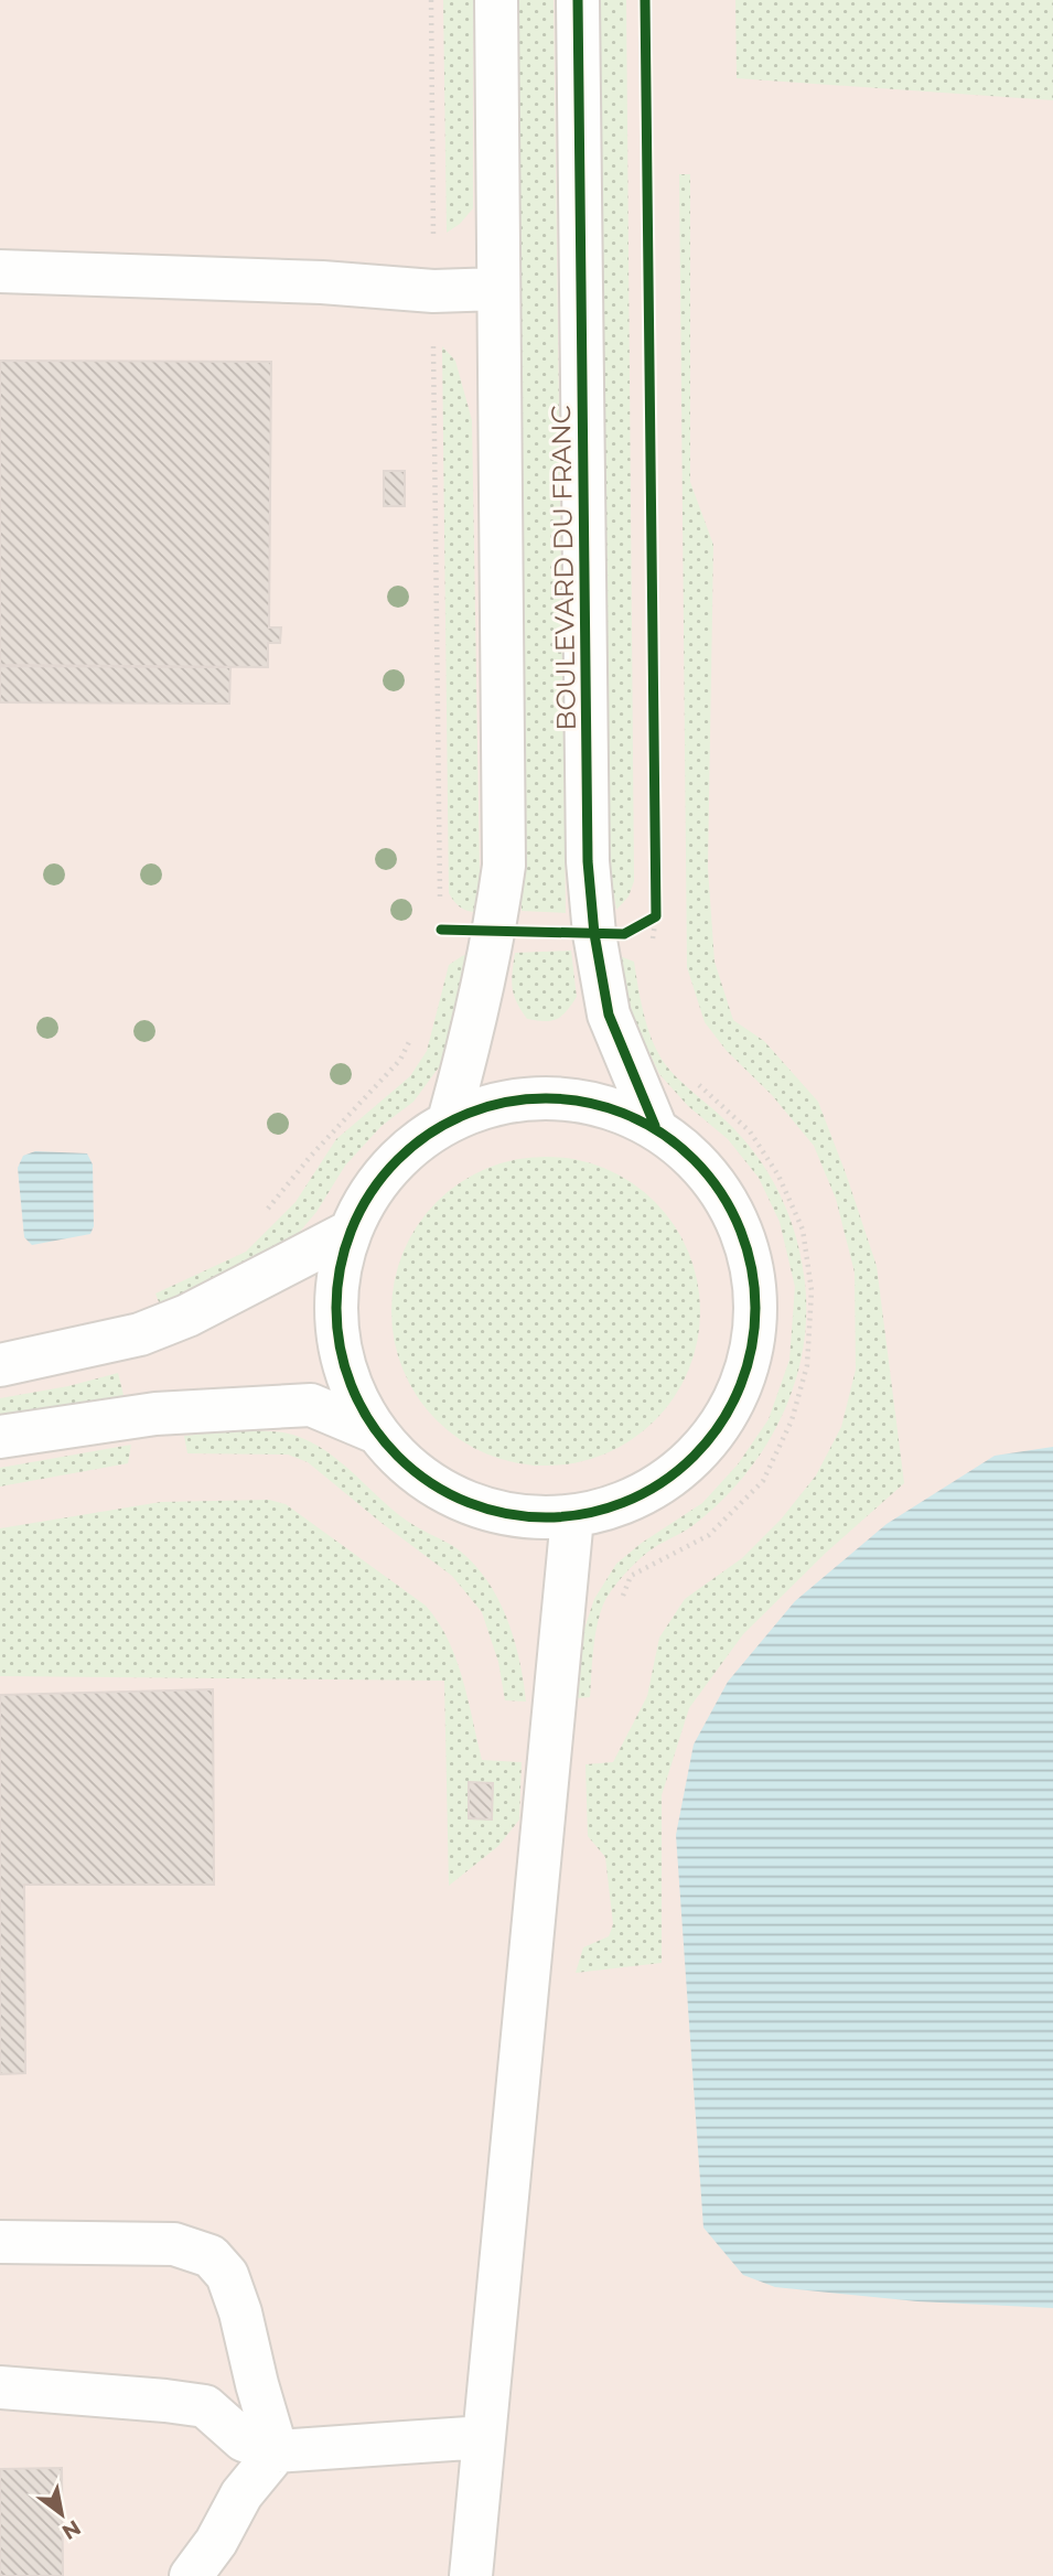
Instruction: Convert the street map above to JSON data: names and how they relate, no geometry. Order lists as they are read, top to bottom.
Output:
{
  "streets": {
    "street": ["BOULEVARD DU FRANC"]
  },
  "north": "bottom right"
}
